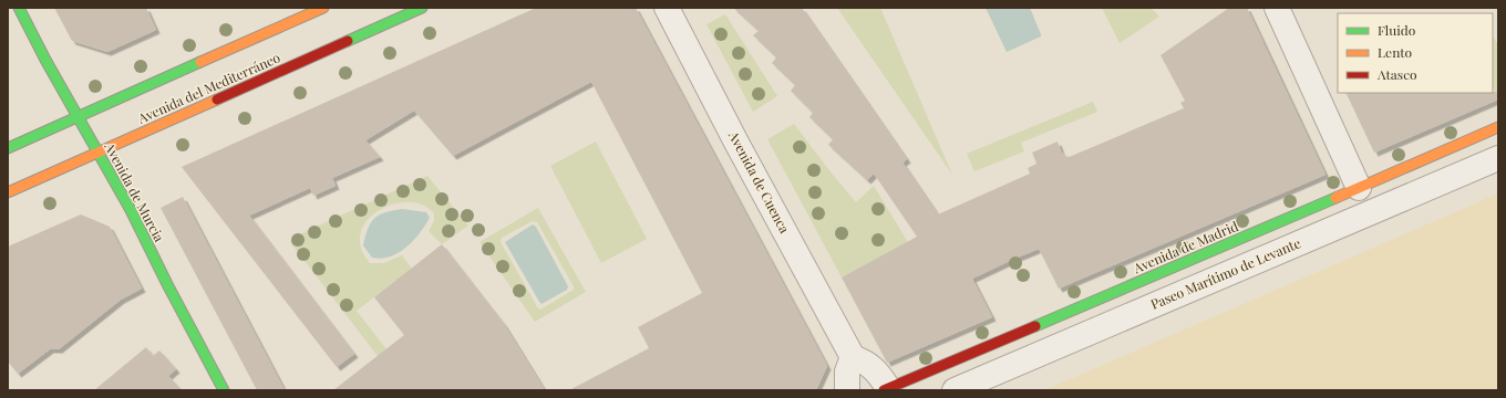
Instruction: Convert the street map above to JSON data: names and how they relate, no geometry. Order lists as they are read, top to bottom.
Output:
{
  "streets": {
    "street": [
      "Avenida del Mediterráneo",
      "Avenida de Cuenca",
      "Avenida de Murcia",
      "Avenida de Madrid",
      "Paseo Marítimo de Levante"
    ]
  },
  "crossings": [
    ["Avenida del Mediterráneo", "Avenida de Murcia"]
  ],
  "legend": ["Fluido", "Lento", "Atasco"]
}
